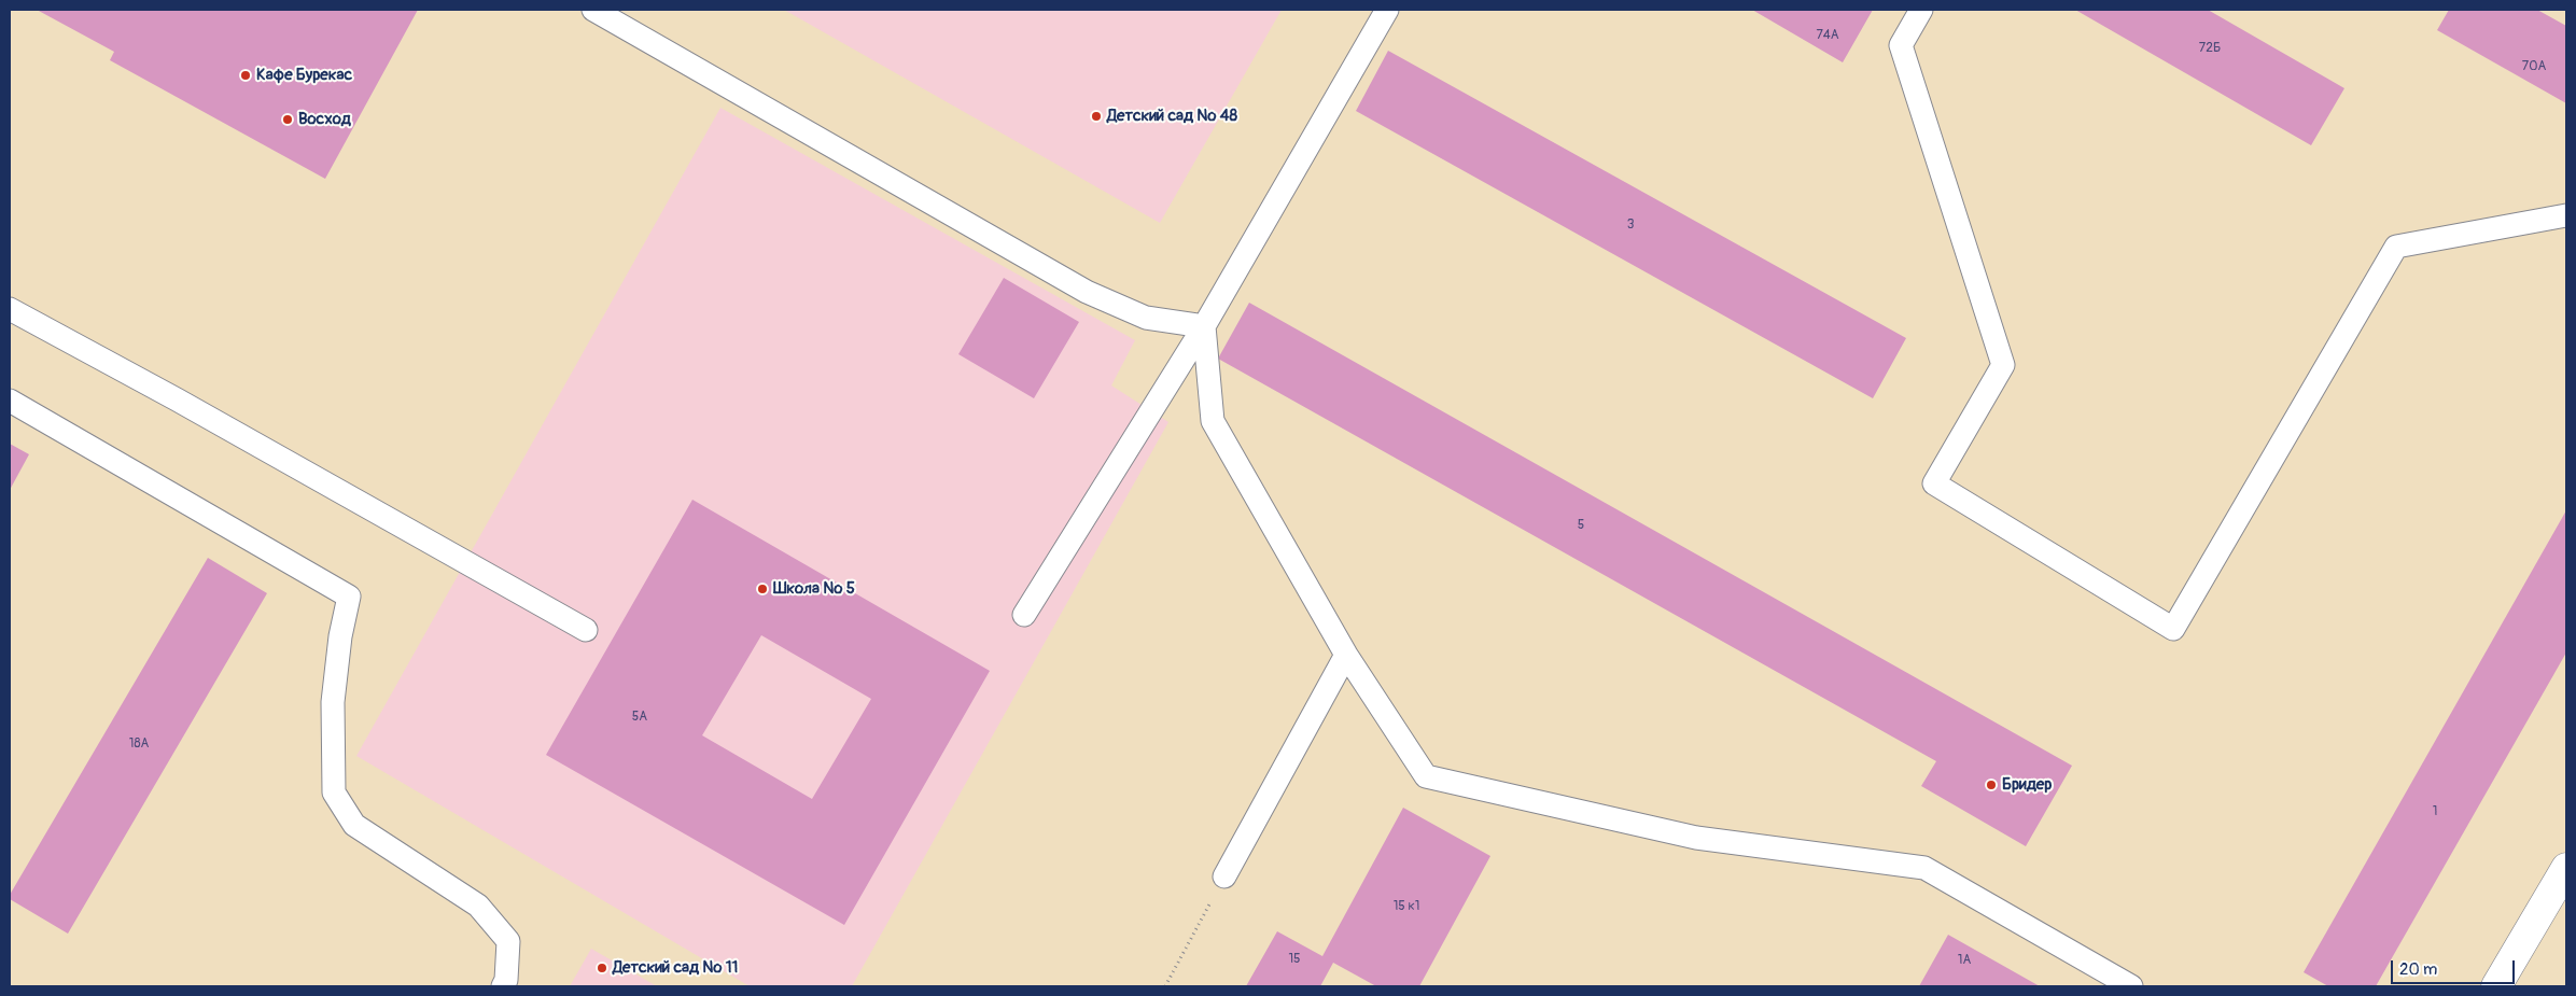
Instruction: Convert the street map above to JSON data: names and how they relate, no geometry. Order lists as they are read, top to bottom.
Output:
{
  "places": [
    "Кафе Бурекас",
    "Детский сад № 48",
    "Восход",
    "Школа № 5",
    "Бридер",
    "Детский сад № 11"
  ],
  "house_numbers": [
    "74А",
    "72Б",
    "70А",
    "3",
    "5",
    "5А",
    "18А",
    "1",
    "15 к1",
    "15",
    "1А"
  ],
  "scale_bar": "20 m"
}
